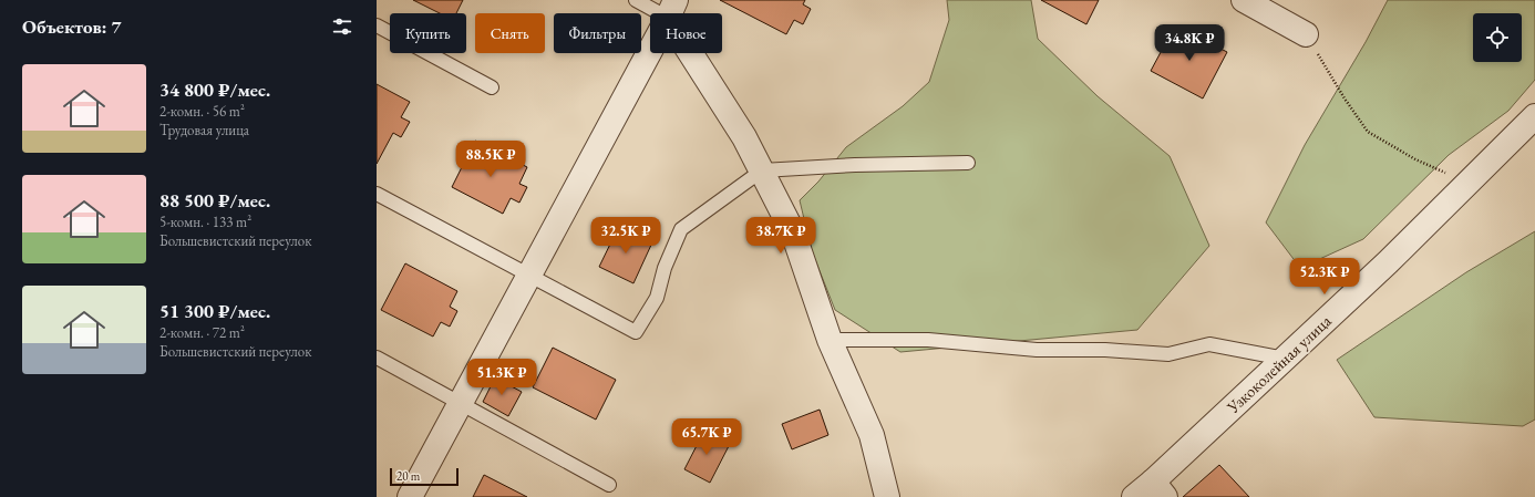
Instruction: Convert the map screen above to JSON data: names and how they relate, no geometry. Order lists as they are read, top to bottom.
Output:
{
  "streets": {
    "street": ["Узкоколейная улица"]
  },
  "scale_bar": "20 m",
  "page": {
    "heading": "Объектов: 7",
    "chip": [
      "Купить",
      "Снять",
      "Фильтры",
      "Новое"
    ],
    "price": [
      "34.8K ₽",
      "88.5K ₽",
      "32.5K ₽",
      "38.7K ₽",
      "52.3K ₽",
      "51.3K ₽",
      "65.7K ₽"
    ],
    "list": [
      {
        "name": "34 800 ₽/мес.",
        "note": "2-комн. · 56 m² · Трудовая улица"
      },
      {
        "name": "88 500 ₽/мес.",
        "note": "5-комн. · 133 m² · Большевистский переулок"
      },
      {
        "name": "51 300 ₽/мес.",
        "note": "2-комн. · 72 m² · Большевистский переулок"
      }
    ],
    "scale": "20 m"
  }
}
